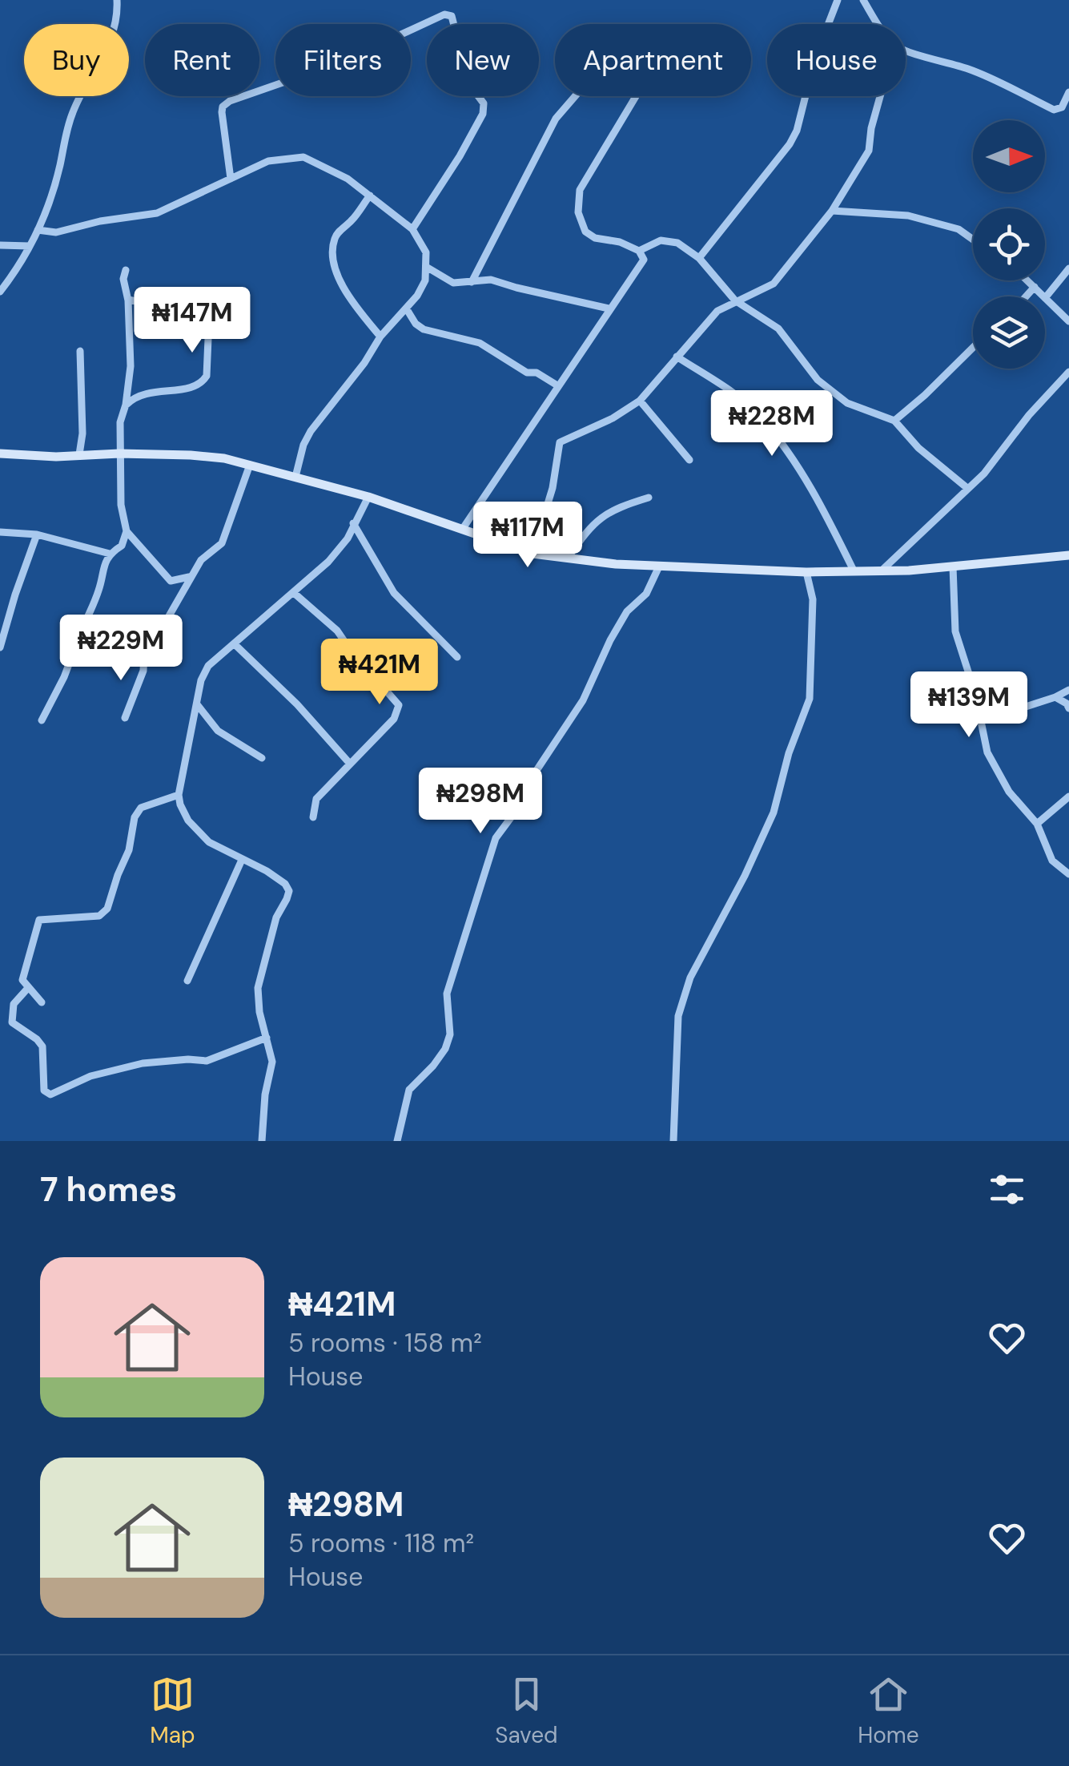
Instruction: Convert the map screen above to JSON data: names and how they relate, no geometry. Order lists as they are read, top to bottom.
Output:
{
  "north": "right",
  "page": {
    "chip": [
      "Buy",
      "Rent",
      "Filters",
      "New",
      "Apartment",
      "House"
    ],
    "price": [
      "₦147M",
      "₦228M",
      "₦117M",
      "₦229M",
      "₦421M",
      "₦139M",
      "₦298M"
    ],
    "heading": "7 homes",
    "list": [
      {
        "name": "₦421M",
        "note": "5 rooms · 158 m² · House"
      },
      {
        "name": "₦298M",
        "note": "5 rooms · 118 m² · House"
      }
    ],
    "tabs": ["Map", "Saved", "Home"]
  }
}
